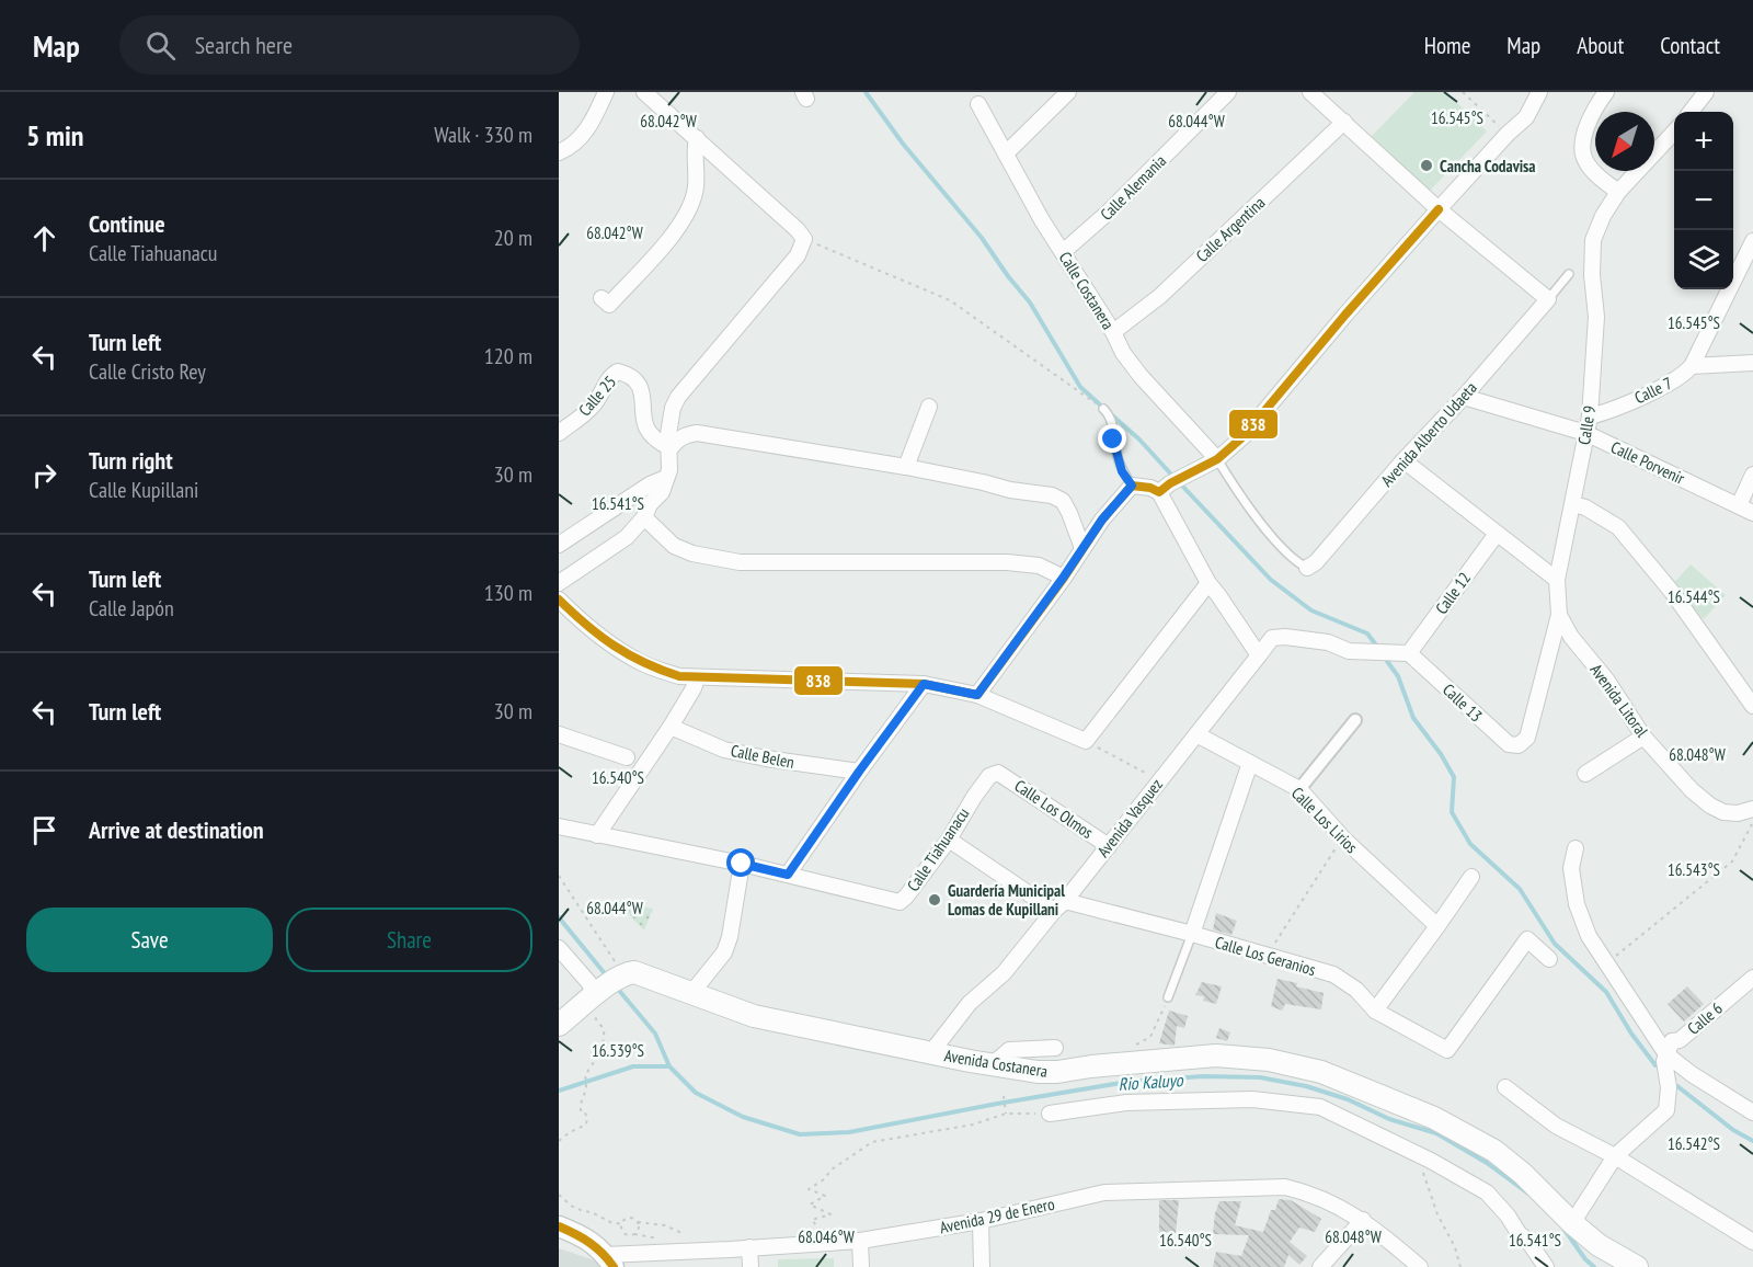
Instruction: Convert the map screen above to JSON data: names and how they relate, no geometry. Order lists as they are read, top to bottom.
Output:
{
  "streets": {
    "main road": ["Avenida Costanera"],
    "street": [
      "Calle Alemania",
      "Calle Argentina",
      "Calle Costanera",
      "Calle 7",
      "Calle 25",
      "Calle 9",
      "Avenida Alberto Udaeta",
      "Calle Porvenir",
      "Calle 12",
      "Avenida Litoral",
      "Calle 13",
      "Calle Belen",
      "Calle Los Olmos",
      "Avenida Vasquez",
      "Calle Los Lirios",
      "Calle Tiahuanacu",
      "Calle Los Geranios",
      "Calle 6",
      "Avenida 29 de Enero"
    ]
  },
  "crossings": [
    ["Calle Alemania", "Calle Costanera"],
    ["Calle Argentina", "Calle Costanera"],
    ["Calle 7", "Calle 9"],
    ["Calle 9", "Calle Porvenir"],
    ["Calle 9", "Avenida Litoral"],
    ["Calle 9", "Calle 13"],
    ["Avenida Alberto Udaeta", "Calle Porvenir"],
    ["Calle 12", "Calle 13"],
    ["Calle 12", "Avenida Vasquez"],
    ["Calle 13", "Avenida Vasquez"],
    ["Calle Los Olmos", "Avenida Vasquez"],
    ["Calle Los Olmos", "Calle Tiahuanacu"],
    ["Avenida Vasquez", "Calle Los Lirios"],
    ["Avenida Vasquez", "Calle Los Geranios"],
    ["Avenida Vasquez", "Avenida Costanera"],
    ["Calle Tiahuanacu", "Calle Los Geranios"]
  ],
  "water": ["Rio Kaluyo"],
  "places": ["Cancha Codavisa", "Guardería Municipal Lomas de Kupillani"],
  "lines": ["transit line 838"],
  "north": "bottom left",
  "page": {
    "header": "Map",
    "search": "Search here",
    "nav": [
      "Home",
      "Map",
      "About",
      "Contact"
    ],
    "heading": ["5 min", "Walk · 330 m"],
    "map_buttons": ["+", "−"],
    "list": [
      ["Continue", "Calle Tiahuanacu", "20 m"],
      ["Turn left", "Calle Cristo Rey", "120 m"],
      ["Turn right", "Calle Kupillani", "30 m"],
      ["Turn left", "Calle Japón", "130 m"],
      ["Turn left", "30 m"],
      "Arrive at destination"
    ],
    "buttons": ["Save", "Share"]
  },
  "coordinates": [
    "16.545°S",
    "68.042°W",
    "68.044°W",
    "16.541°S",
    "16.544°S",
    "68.048°W",
    "16.540°S",
    "16.543°S",
    "16.539°S",
    "16.542°S",
    "68.046°W"
  ]
}
